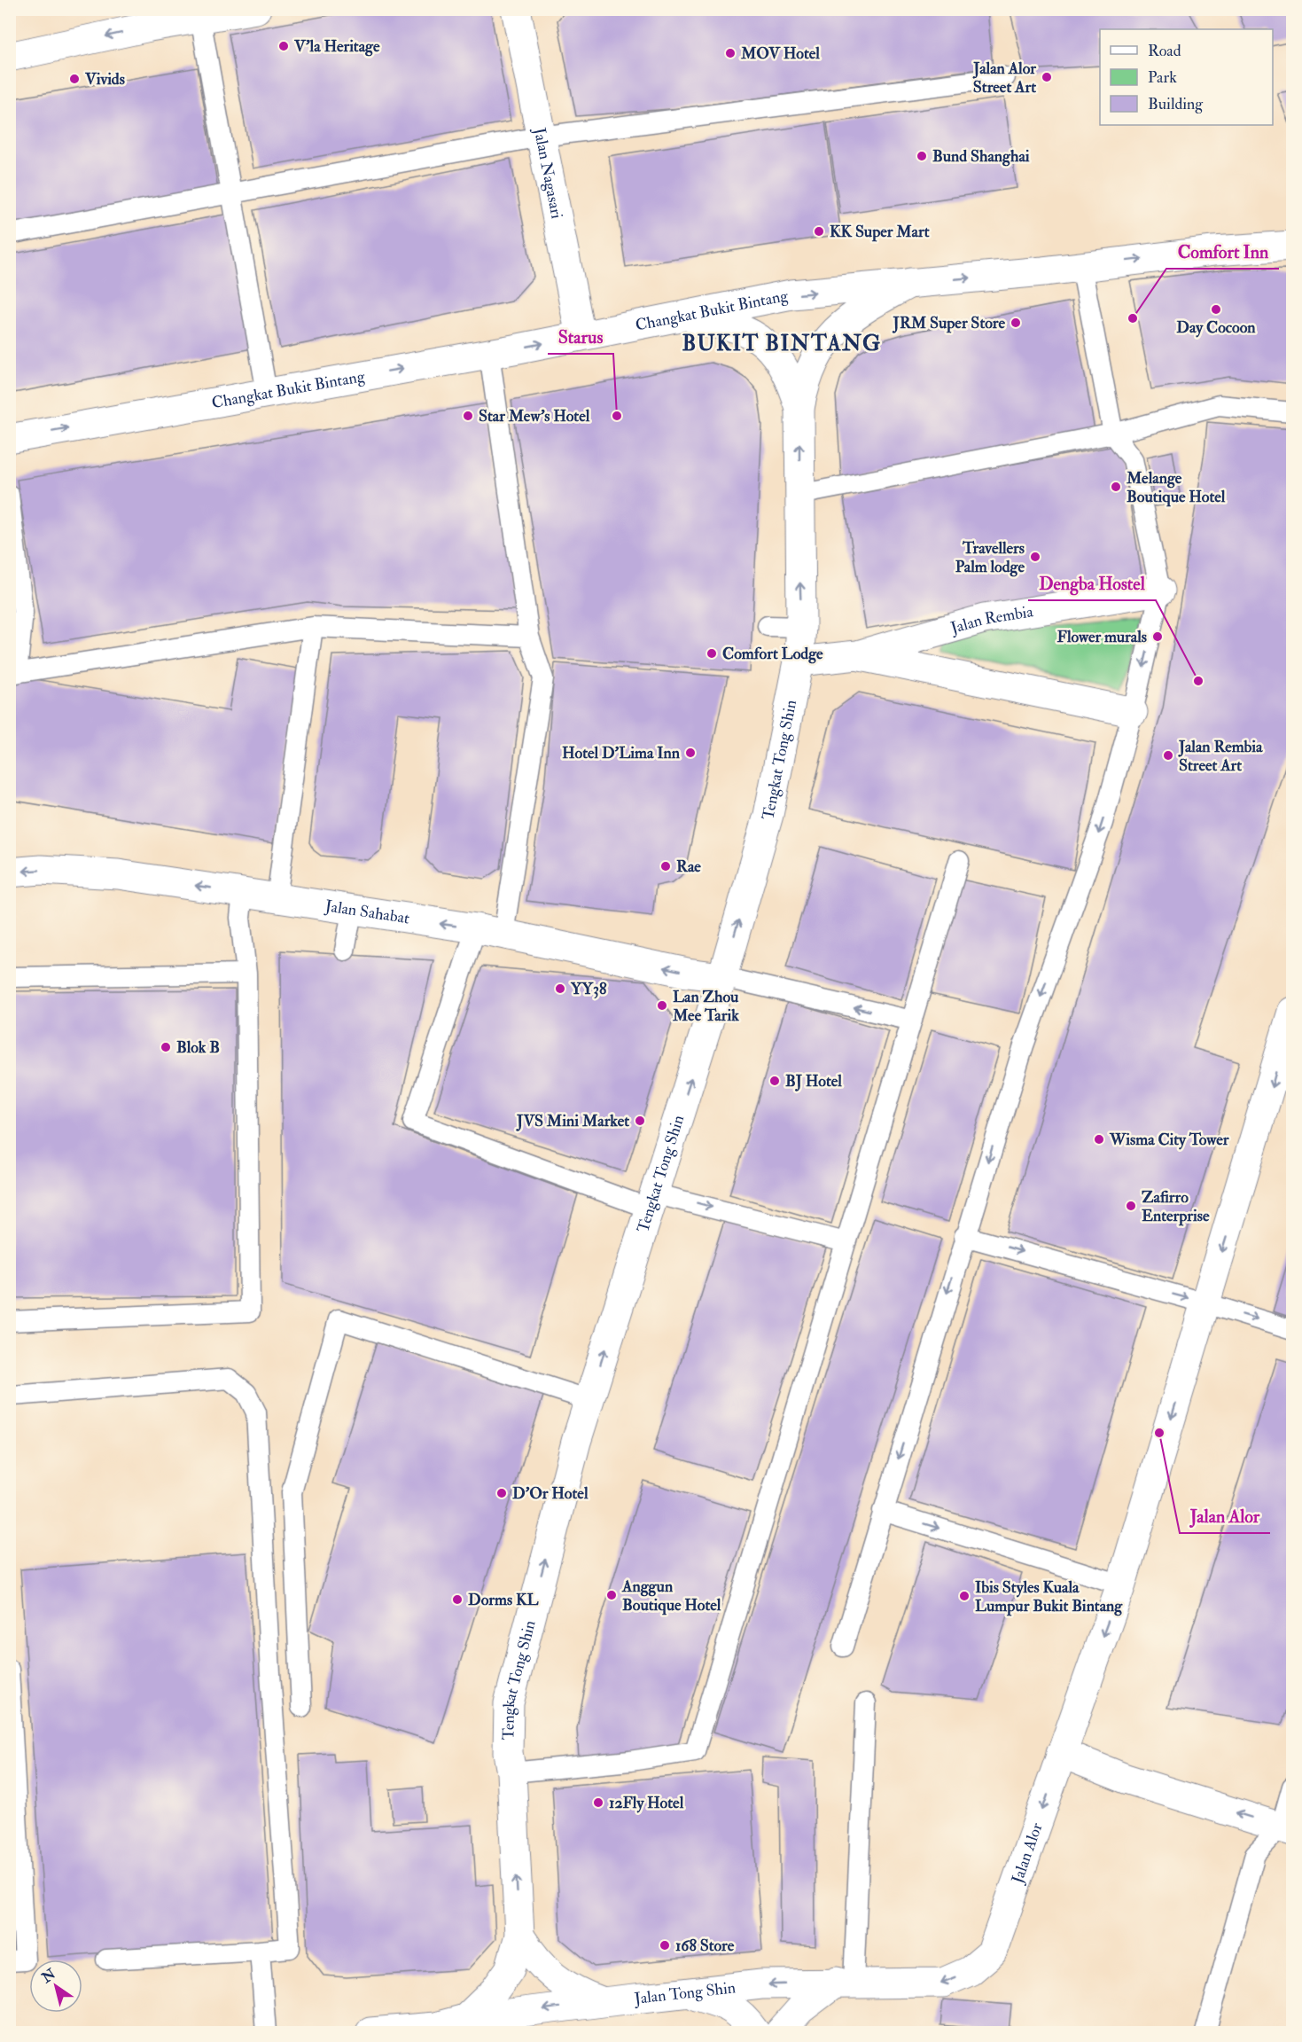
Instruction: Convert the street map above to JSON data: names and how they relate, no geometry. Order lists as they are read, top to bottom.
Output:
{
  "streets": {
    "street": [
      "Jalan Nagasari",
      "Changkat Bukit Bintang",
      "Jalan Rembia",
      "Tengkat Tong Shin",
      "Jalan Sahabat",
      "Jalan Alor",
      "Jalan Tong Shin"
    ]
  },
  "crossings": [
    ["Jalan Nagasari", "Changkat Bukit Bintang"],
    ["Changkat Bukit Bintang", "Tengkat Tong Shin"],
    ["Jalan Rembia", "Tengkat Tong Shin"],
    ["Tengkat Tong Shin", "Jalan Sahabat"],
    ["Tengkat Tong Shin", "Jalan Tong Shin"],
    ["Jalan Alor", "Jalan Tong Shin"]
  ],
  "one_way": [
    "Changkat Bukit Bintang",
    "Tengkat Tong Shin",
    "Jalan Sahabat",
    "Jalan Alor",
    "Jalan Tong Shin"
  ],
  "districts": ["BUKIT BINTANG"],
  "places": [
    "V'la Heritage",
    "MOV Hotel",
    "Jalan Alor Street Art",
    "Vivids",
    "Bund Shanghai",
    "KK Super Mart",
    "Day Cocoon",
    "Comfort Inn",
    "JRM Super Store",
    "Star Mew's Hotel",
    "Starus",
    "Melange Boutique Hotel",
    "Travellers Palm lodge",
    "Flower murals",
    "Comfort Lodge",
    "Dengba Hostel",
    "Hotel D'Lima Inn",
    "Jalan Rembia Street Art",
    "Rae",
    "YY38",
    "Lan Zhou Mee Tarik",
    "Blok B",
    "BJ Hotel",
    "JVS Mini Market",
    "Wisma City Tower",
    "Zafirro Enterprise",
    "Jalan Alor",
    "D'Or Hotel",
    "Anggun Boutique Hotel",
    "Ibis Styles Kuala Lumpur Bukit Bintang",
    "Dorms KL",
    "12Fly Hotel",
    "168 Store"
  ],
  "legend": ["Road", "Park", "Building"],
  "north": "top left"
}
